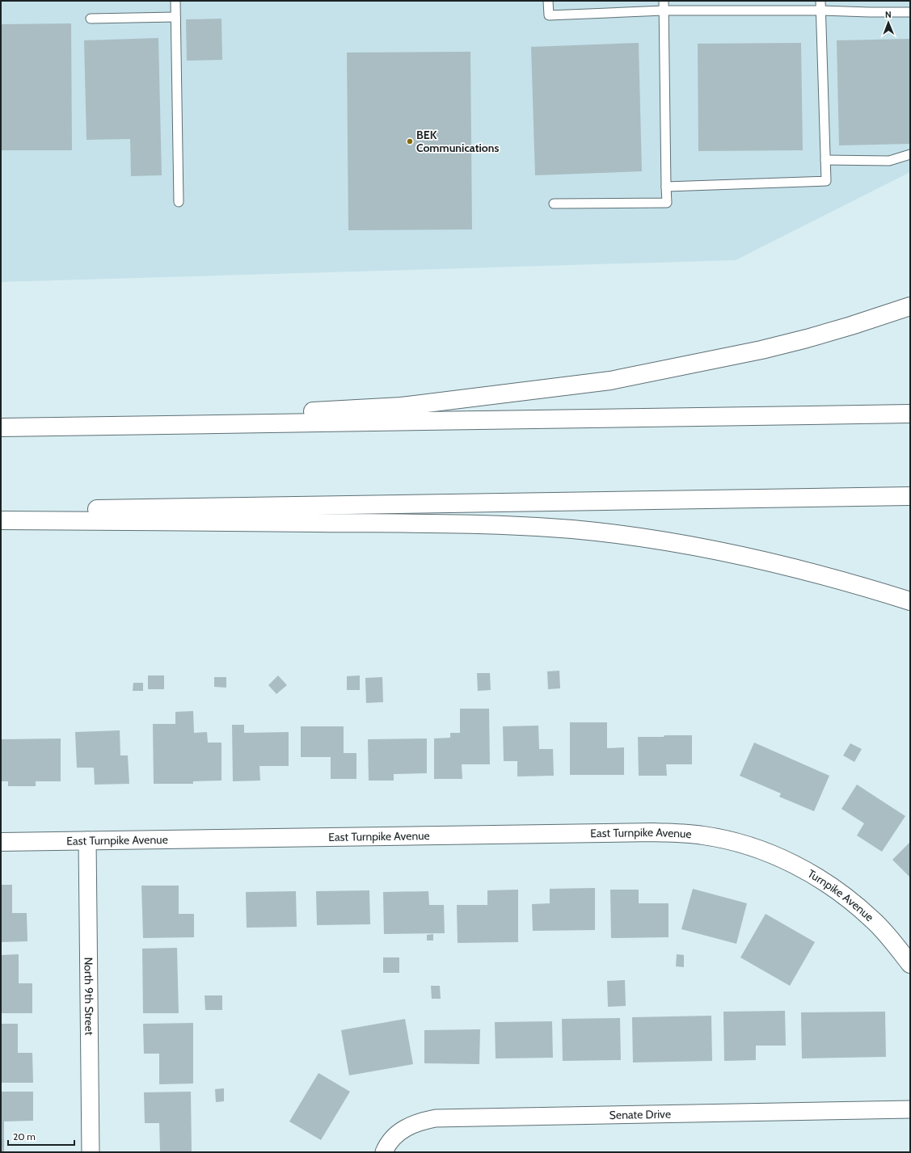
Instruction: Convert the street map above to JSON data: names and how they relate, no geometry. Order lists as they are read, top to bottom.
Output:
{
  "streets": {
    "main road": ["East Turnpike Avenue", "Turnpike Avenue"],
    "street": ["North 9th Street", "Senate Drive"]
  },
  "crossings": [
    ["East Turnpike Avenue", "Turnpike Avenue"],
    ["East Turnpike Avenue", "North 9th Street"]
  ],
  "places": ["BEK Communications"],
  "scale_bar": "20 m",
  "north": "top"
}
